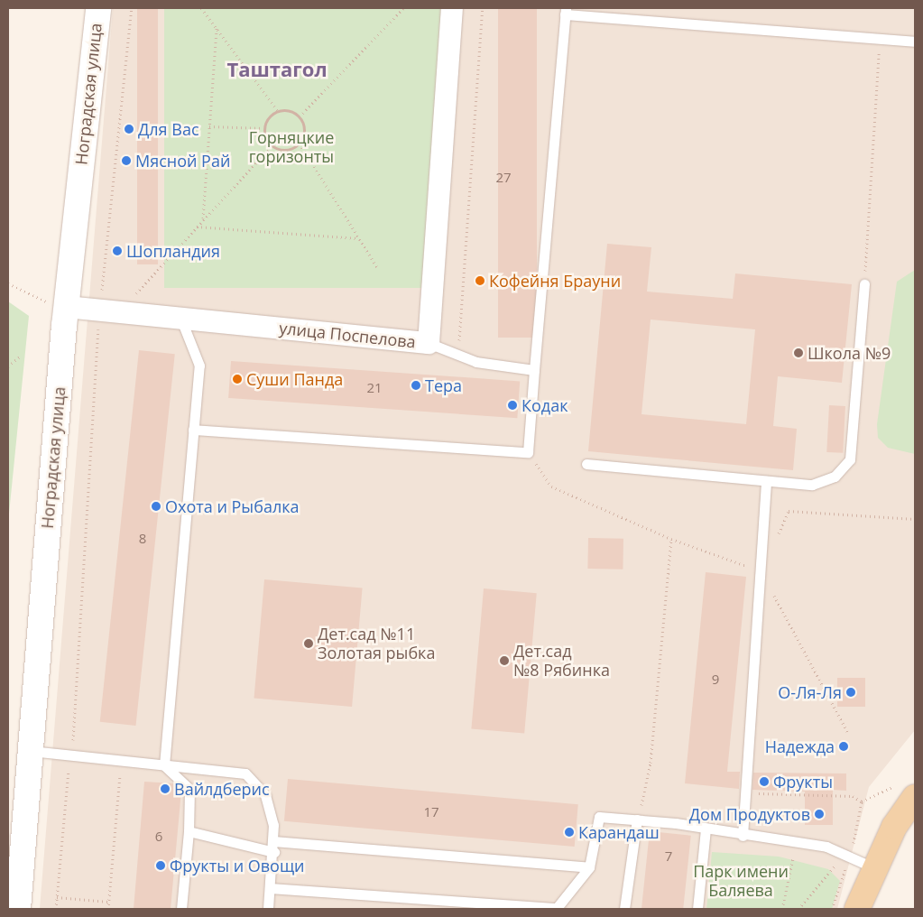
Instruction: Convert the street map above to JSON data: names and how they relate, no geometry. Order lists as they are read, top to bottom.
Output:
{
  "streets": {
    "street": ["Ноградская улица", "улица Поспелова"]
  },
  "crossings": [
    ["Ноградская улица", "улица Поспелова"]
  ],
  "districts": ["Таштагол"],
  "parks": ["Горняцкие горизонты", "Парк имени Баляева"],
  "places": [
    "Для Вас",
    "Мясной Рай",
    "Шопландия",
    "Кофейня Брауни",
    "Школа №9",
    "Суши Панда",
    "Тера",
    "Кодак",
    "Охота и Рыбалка",
    "Дет.сад №11 Золотая рыбка",
    "Дет.сад №8 Рябинка",
    "О-Ля-Ля",
    "Надежда",
    "Фрукты",
    "Вайлдберис",
    "Дом Продуктов",
    "Карандаш",
    "Фрукты и Овощи"
  ],
  "house_numbers": [
    "27",
    "21",
    "8",
    "9",
    "17",
    "6",
    "7"
  ]
}
